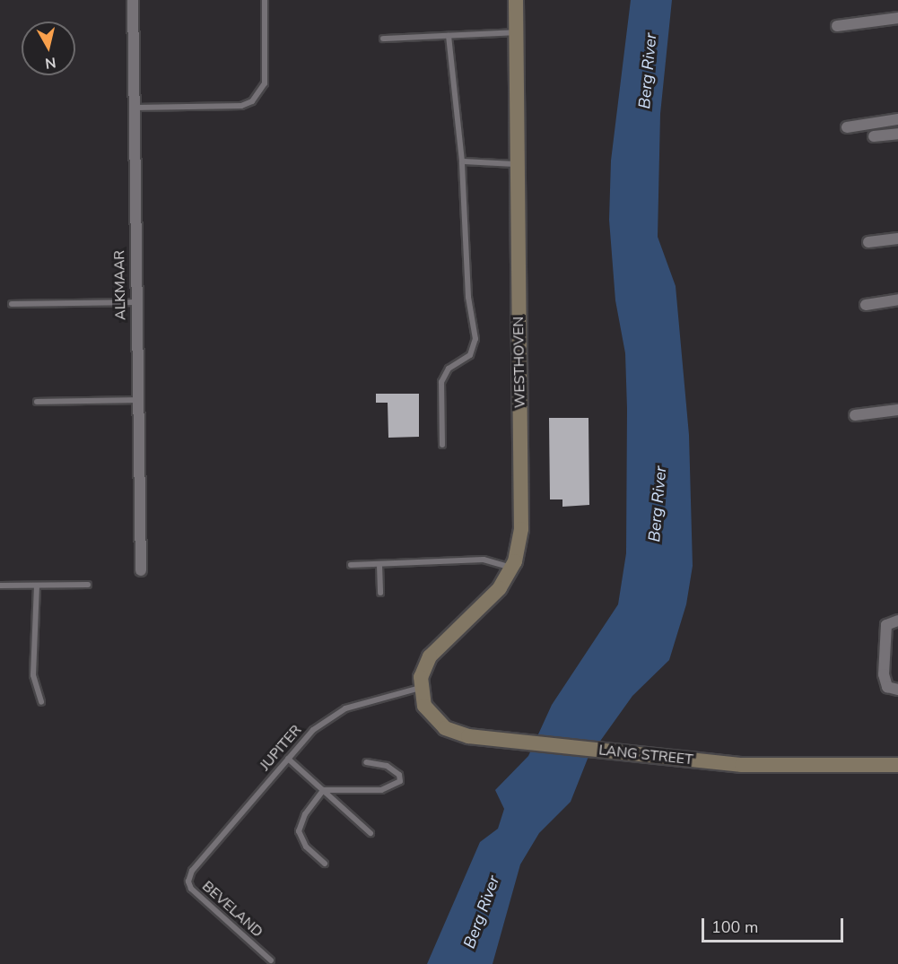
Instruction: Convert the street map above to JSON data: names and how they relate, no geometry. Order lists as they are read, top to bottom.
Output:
{
  "streets": {
    "street": ["ALKMAAR", "WESTHOVEN", "LANG STREET"],
    "lane": ["JUPITER", "BEVELAND"]
  },
  "crossings": [
    ["WESTHOVEN", "JUPITER"],
    ["WESTHOVEN", "LANG STREET"],
    ["JUPITER", "LANG STREET"],
    ["JUPITER", "BEVELAND"]
  ],
  "water": ["Berg River"],
  "scale_bar": "100 m",
  "north": "bottom"
}
